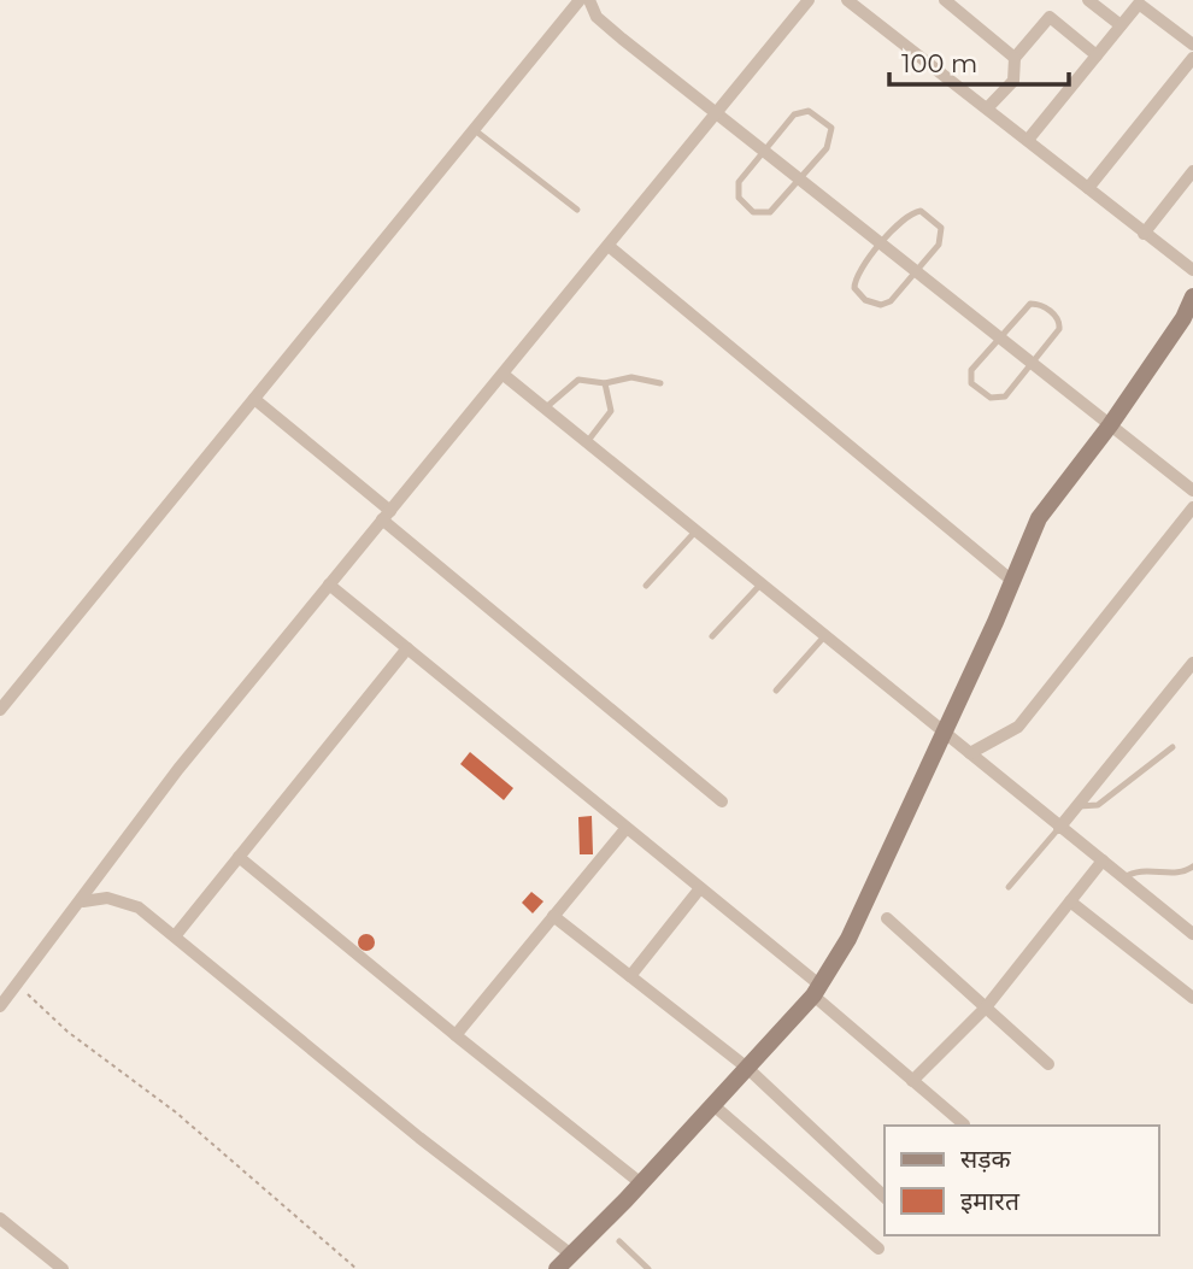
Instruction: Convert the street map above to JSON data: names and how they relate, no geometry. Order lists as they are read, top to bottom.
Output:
{
  "legend": ["सड़क", "इमारत"],
  "scale_bar": "100 m"
}
